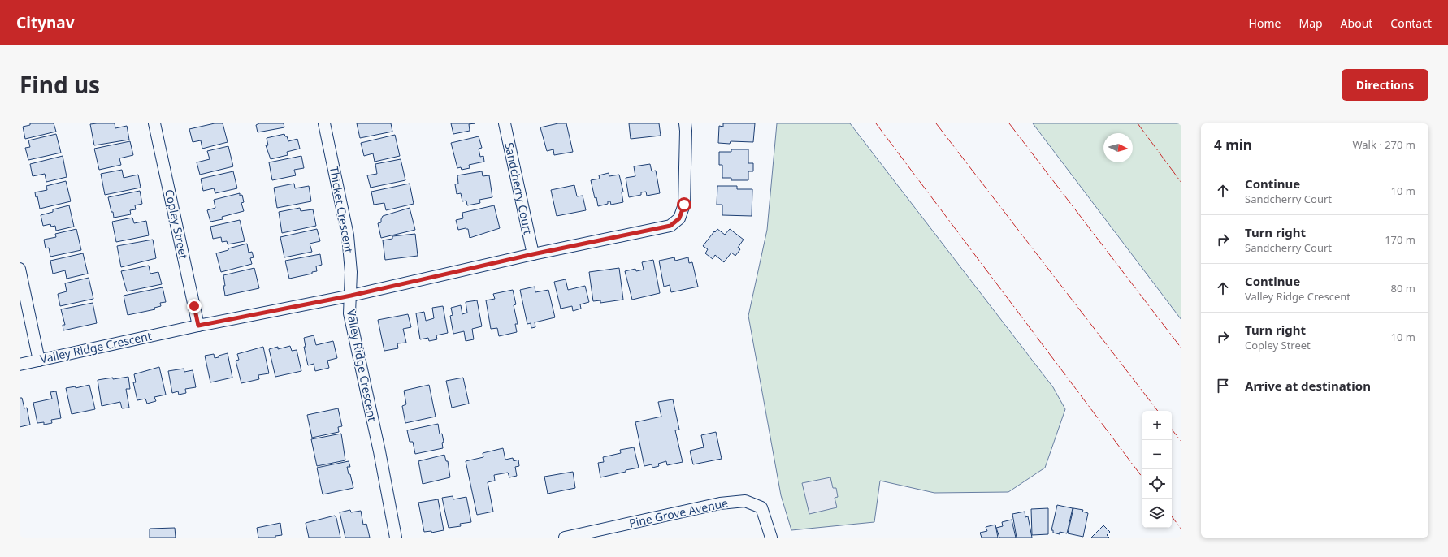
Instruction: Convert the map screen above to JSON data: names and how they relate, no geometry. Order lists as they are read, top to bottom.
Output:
{
  "streets": {
    "street": [
      "Sandcherry Court",
      "Thicket Crescent",
      "Copley Street",
      "Valley Ridge Crescent",
      "Pine Grove Avenue"
    ]
  },
  "crossings": [
    ["Thicket Crescent", "Valley Ridge Crescent"],
    ["Copley Street", "Valley Ridge Crescent"]
  ],
  "north": "right",
  "page": {
    "header": "Citynav",
    "nav": [
      "Home",
      "Map",
      "About",
      "Contact"
    ],
    "title": "Find us",
    "buttons": "Directions",
    "heading": ["4 min", "Walk · 270 m"],
    "list": [
      ["Continue", "Sandcherry Court", "10 m"],
      ["Turn right", "Sandcherry Court", "170 m"],
      ["Continue", "Valley Ridge Crescent", "80 m"],
      ["Turn right", "Copley Street", "10 m"],
      "Arrive at destination"
    ],
    "map_buttons": ["+", "−"]
  }
}
